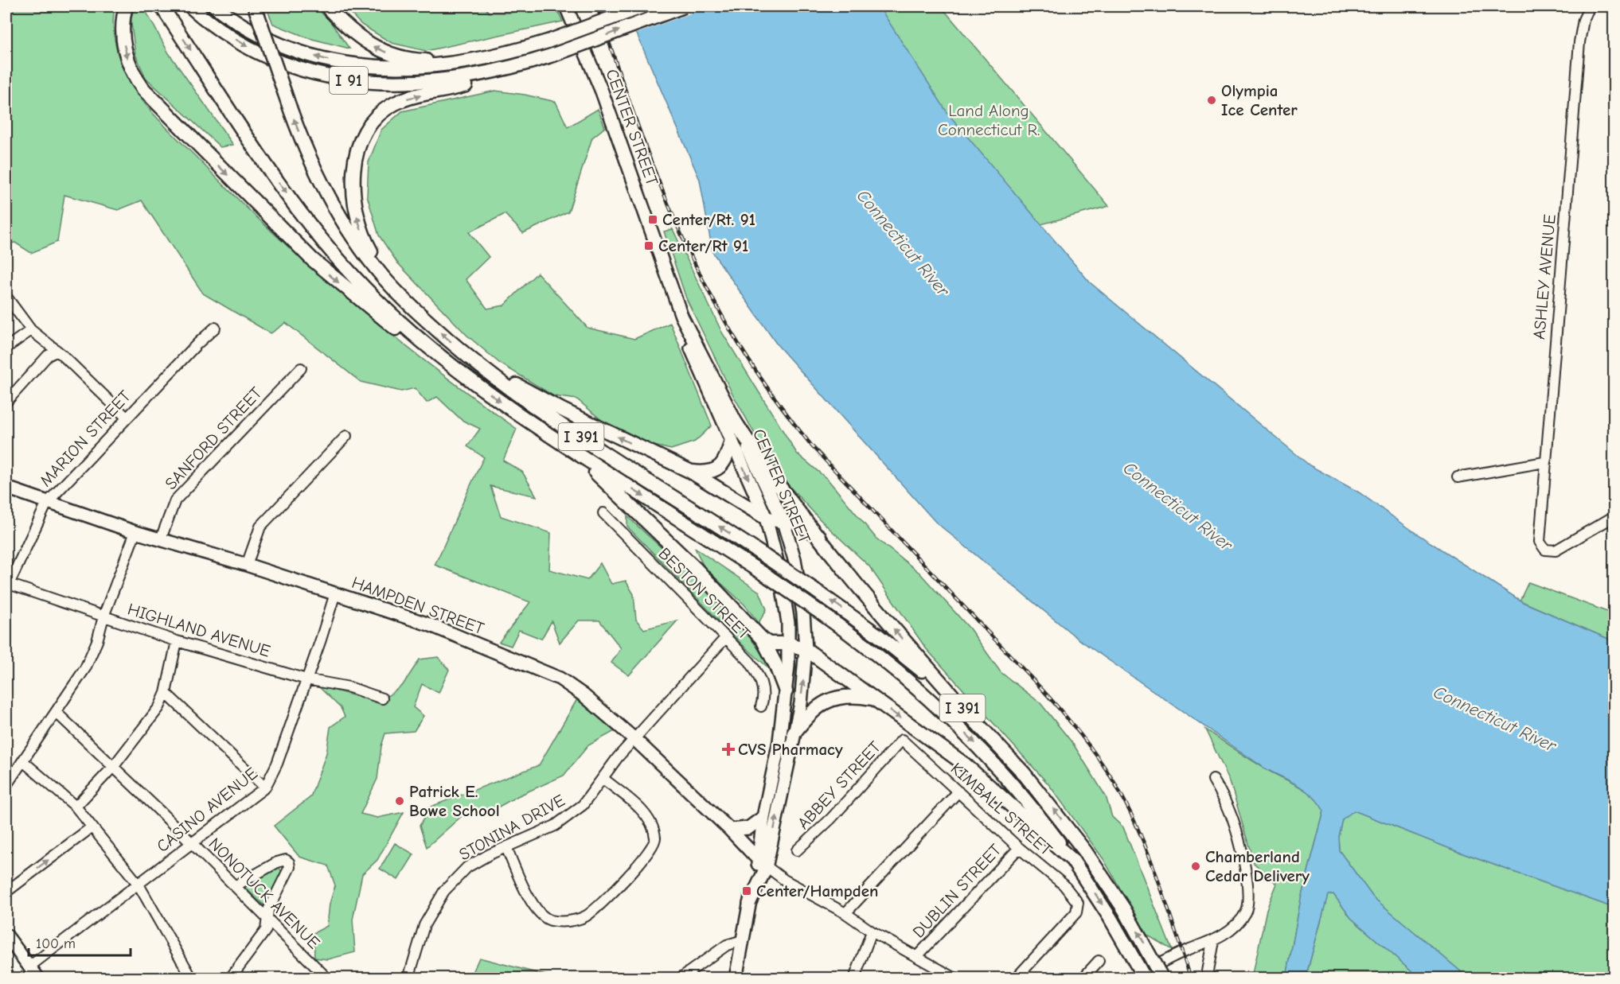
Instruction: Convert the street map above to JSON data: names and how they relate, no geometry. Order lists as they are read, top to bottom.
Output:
{
  "streets": {
    "highway": ["I 91", "I 391"],
    "main road": ["CENTER STREET", "HAMPDEN STREET"],
    "street": [
      "ASHLEY AVENUE",
      "MARION STREET",
      "SANFORD STREET",
      "BESTON STREET",
      "HIGHLAND AVENUE",
      "ABBEY STREET",
      "KIMBALL STREET",
      "CASINO AVENUE",
      "STONINA DRIVE",
      "DUBLIN STREET",
      "NONOTUCK AVENUE"
    ]
  },
  "crossings": [
    ["CENTER STREET", "HAMPDEN STREET"],
    ["MARION STREET", "HAMPDEN STREET"],
    ["MARION STREET", "HIGHLAND AVENUE"],
    ["SANFORD STREET", "HAMPDEN STREET"],
    ["BESTON STREET", "STONINA DRIVE"],
    ["HAMPDEN STREET", "CASINO AVENUE"],
    ["HAMPDEN STREET", "STONINA DRIVE"],
    ["HIGHLAND AVENUE", "CASINO AVENUE"],
    ["ABBEY STREET", "KIMBALL STREET"],
    ["KIMBALL STREET", "DUBLIN STREET"],
    ["CASINO AVENUE", "NONOTUCK AVENUE"]
  ],
  "water": ["Connecticut River"],
  "parks": ["Land Along Connecticut R."],
  "places": {
    "other": ["Olympia Ice Center", "Patrick E. Bowe School", "Chamberland Cedar Delivery"],
    "transit": ["Center/Rt. 91", "Center/Rt 91", "Center/Hampden"],
    "health": ["CVS Pharmacy"]
  },
  "scale_bar": "100 m"
}
